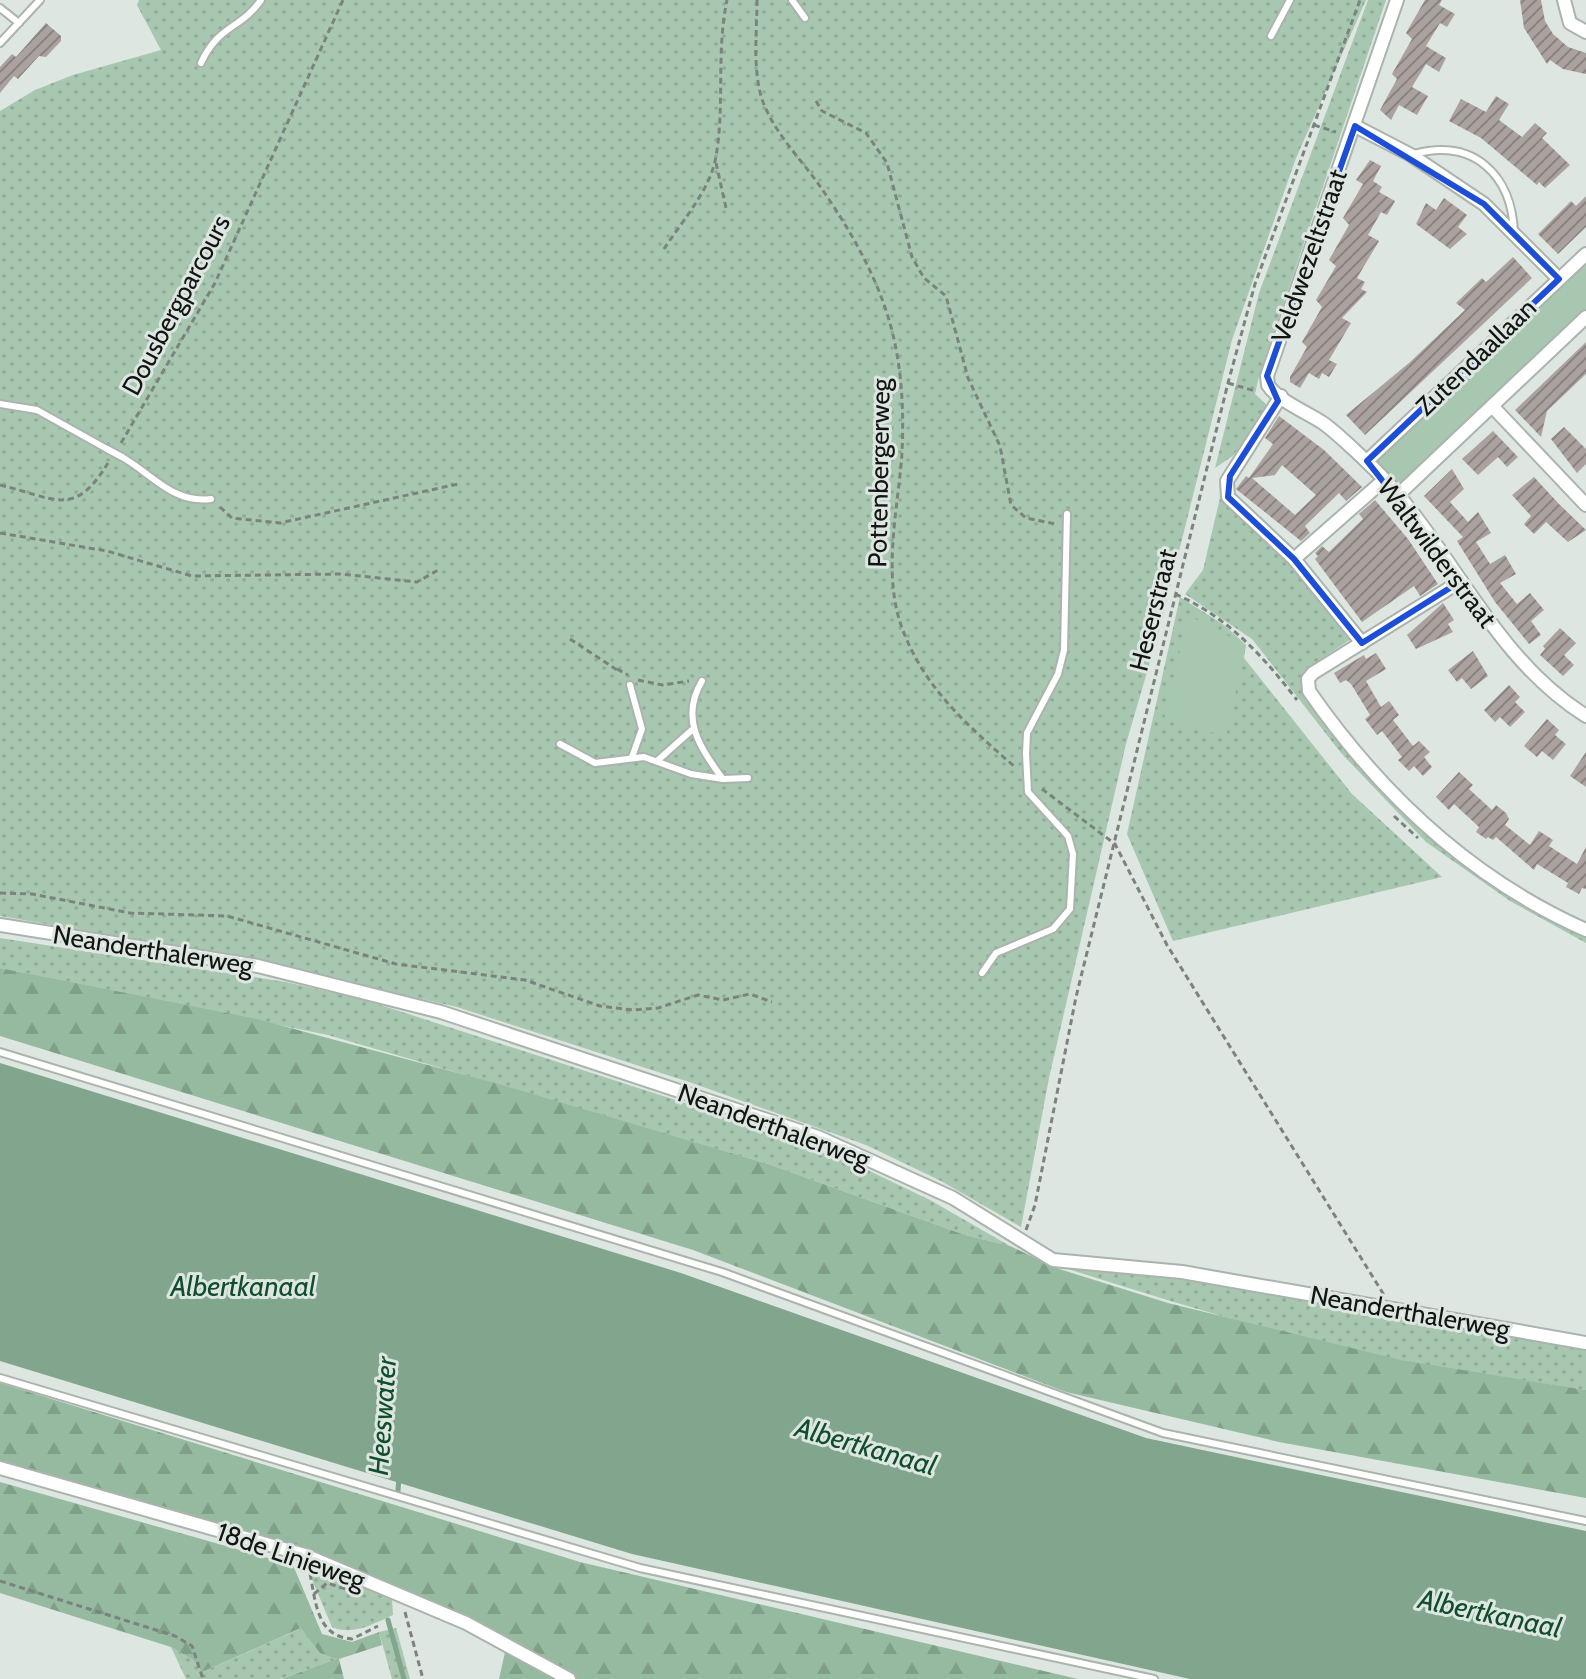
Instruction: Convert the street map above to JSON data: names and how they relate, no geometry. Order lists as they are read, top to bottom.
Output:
{
  "streets": {
    "street": [
      "Veldwezeltstraat",
      "Zutendaallaan",
      "Waltwilderstraat",
      "Neanderthalerweg",
      "18de Linieweg"
    ],
    "path": ["Dousbergparcours", "Pottenbergerweg", "Heserstraat"]
  },
  "crossings": [
    ["Veldwezeltstraat", "Waltwilderstraat"],
    ["Zutendaallaan", "Waltwilderstraat"],
    ["Pottenbergerweg", "Heserstraat"],
    ["Heserstraat", "Neanderthalerweg"]
  ],
  "water": ["Albertkanaal", "Heeswater"]
}
